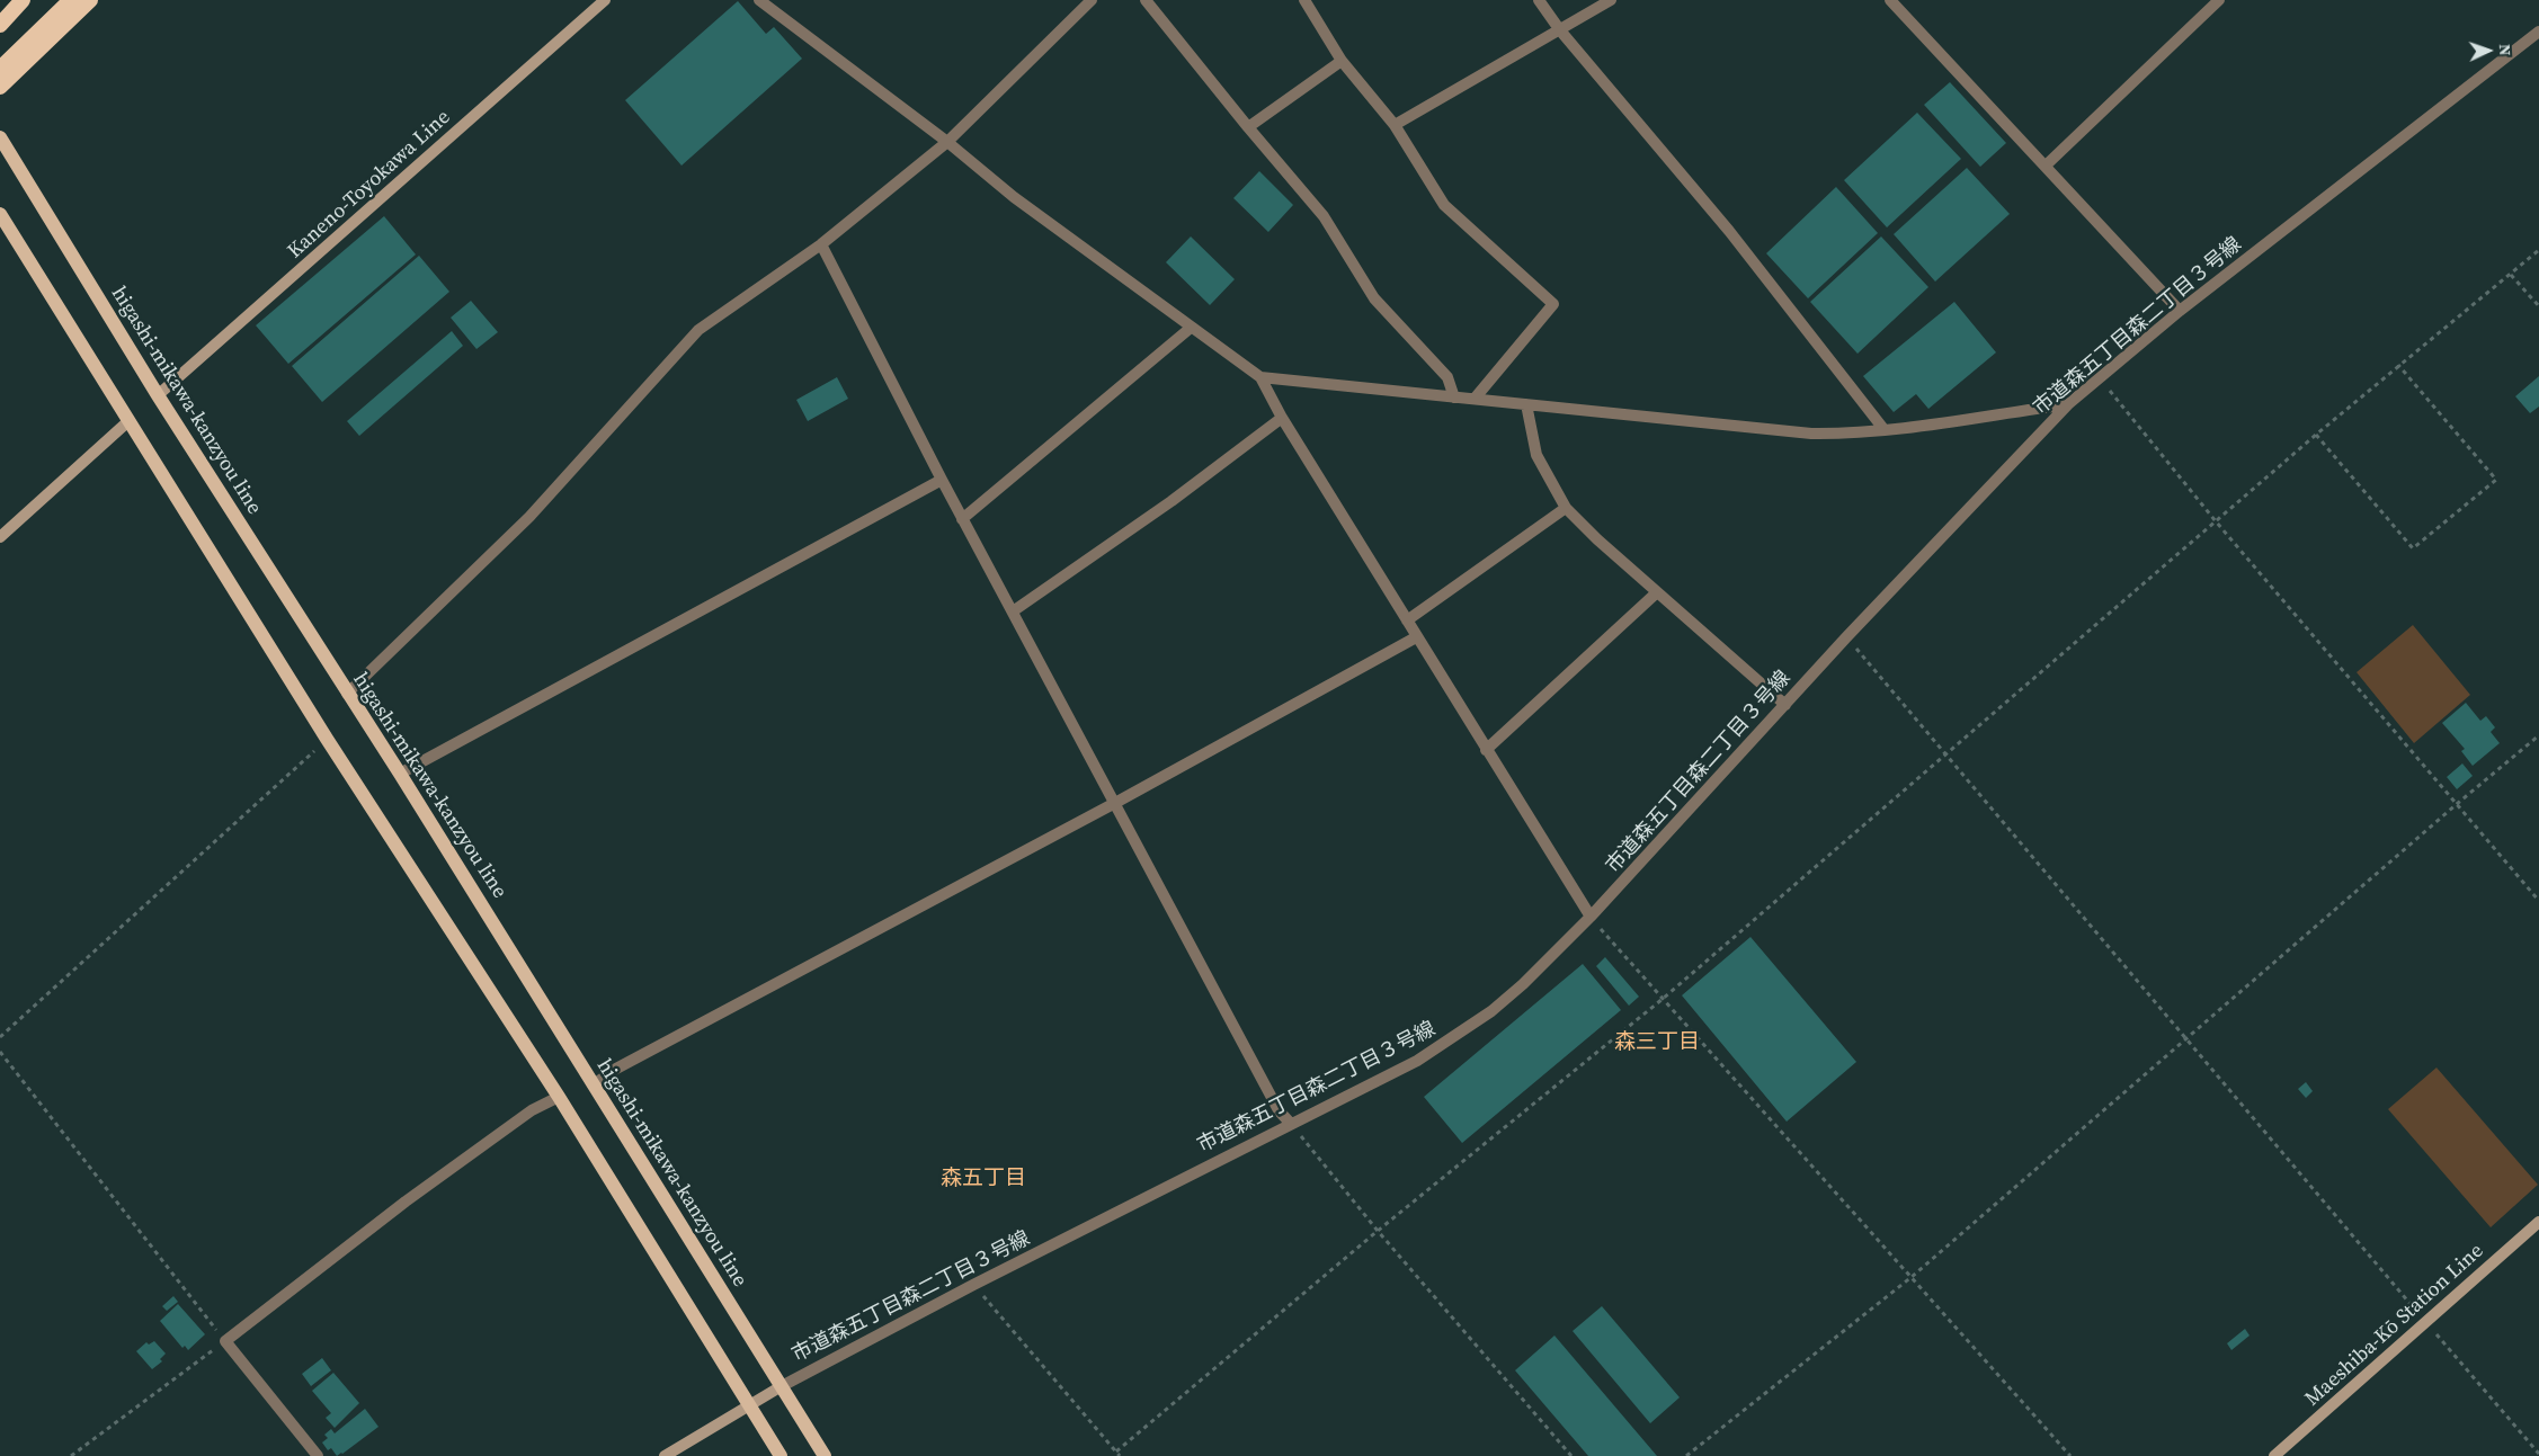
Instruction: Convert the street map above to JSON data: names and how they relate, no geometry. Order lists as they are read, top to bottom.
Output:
{
  "streets": {
    "main road": ["Kaneno-Toyokawa Line", "higashi-mikawa-kanzyou line", "Maeshiba-Kō Station Line"],
    "street": ["市道森五丁目森二丁目３号線"]
  },
  "crossings": [
    ["Kaneno-Toyokawa Line", "higashi-mikawa-kanzyou line"],
    ["市道森五丁目森二丁目３号線", "higashi-mikawa-kanzyou line"]
  ],
  "districts": ["森三丁目", "森五丁目"],
  "north": "right"
}
